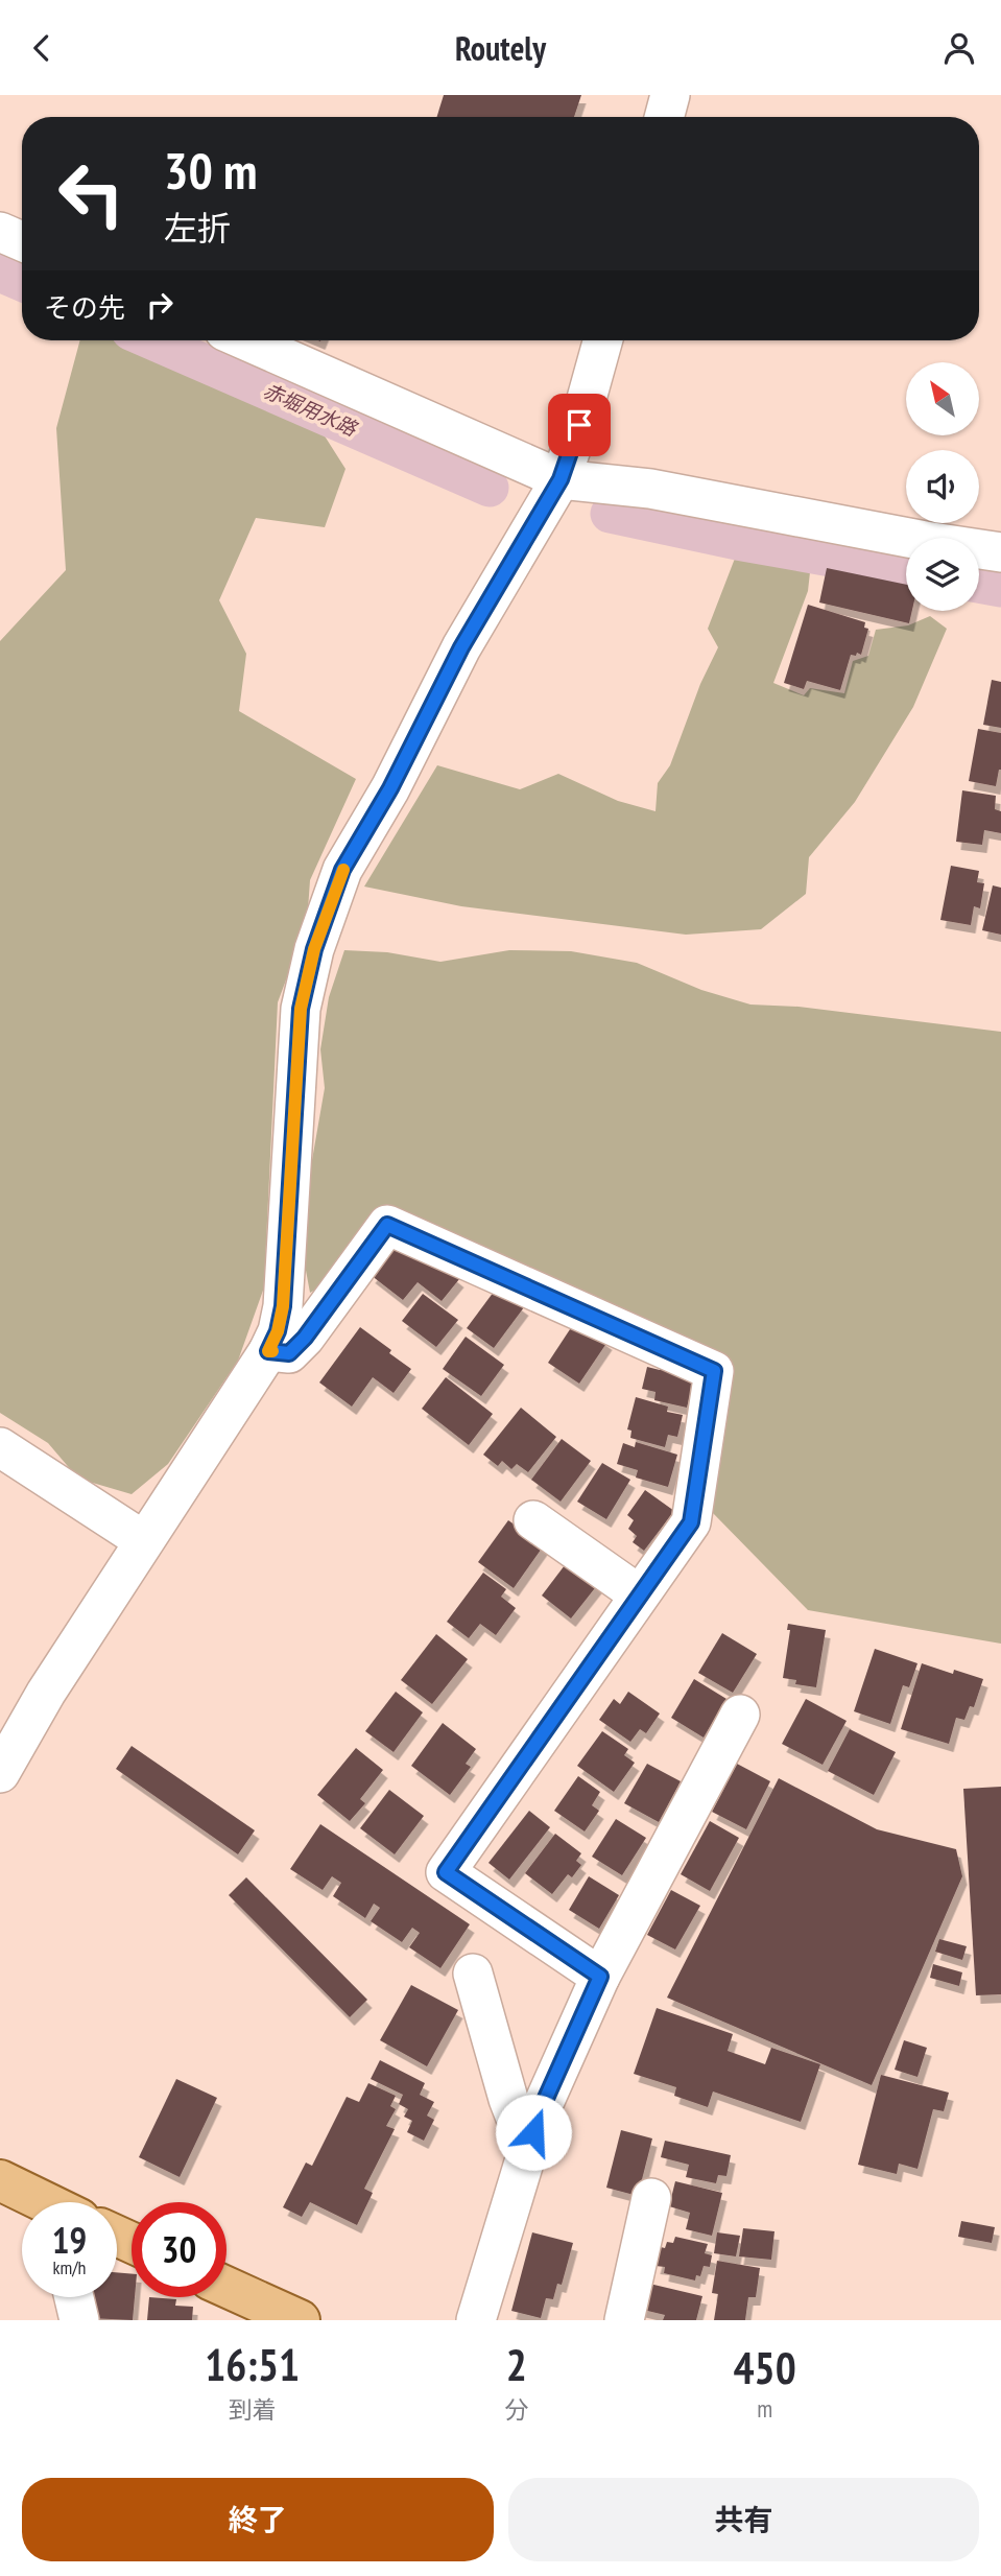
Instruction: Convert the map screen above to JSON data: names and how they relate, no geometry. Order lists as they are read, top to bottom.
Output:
{
  "water": ["赤堀用水路"],
  "north": "top left",
  "page": {
    "header": "Routely",
    "turn": ["30 m", "左折"],
    "then": "その先",
    "speed": "19 km/h",
    "limit": "30",
    "eta": [
      "16:51",
      "到着",
      "2",
      "分",
      "450",
      "m"
    ],
    "buttons": ["終了", "共有"]
  }
}
